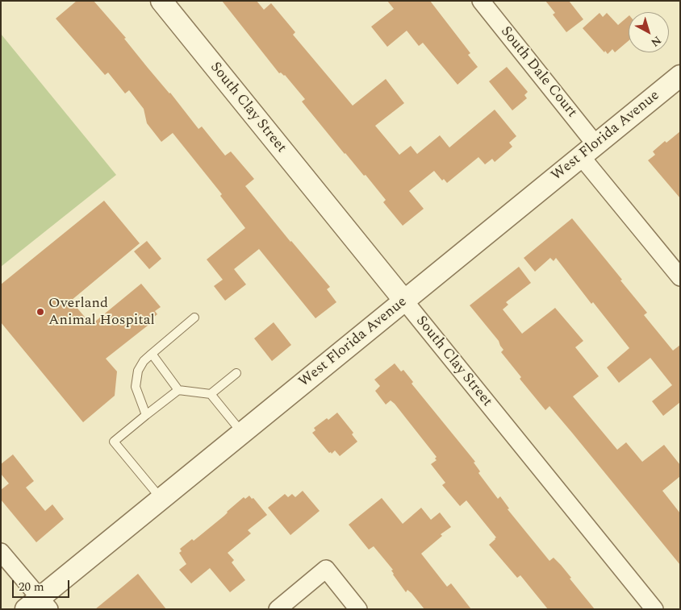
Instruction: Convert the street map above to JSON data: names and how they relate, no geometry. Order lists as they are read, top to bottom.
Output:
{
  "streets": {
    "street": ["South Dale Court", "South Clay Street", "West Florida Avenue"]
  },
  "crossings": [
    ["South Dale Court", "West Florida Avenue"],
    ["South Clay Street", "West Florida Avenue"]
  ],
  "places": ["Overland Animal Hospital"],
  "scale_bar": "20 m",
  "north": "bottom right"
}
